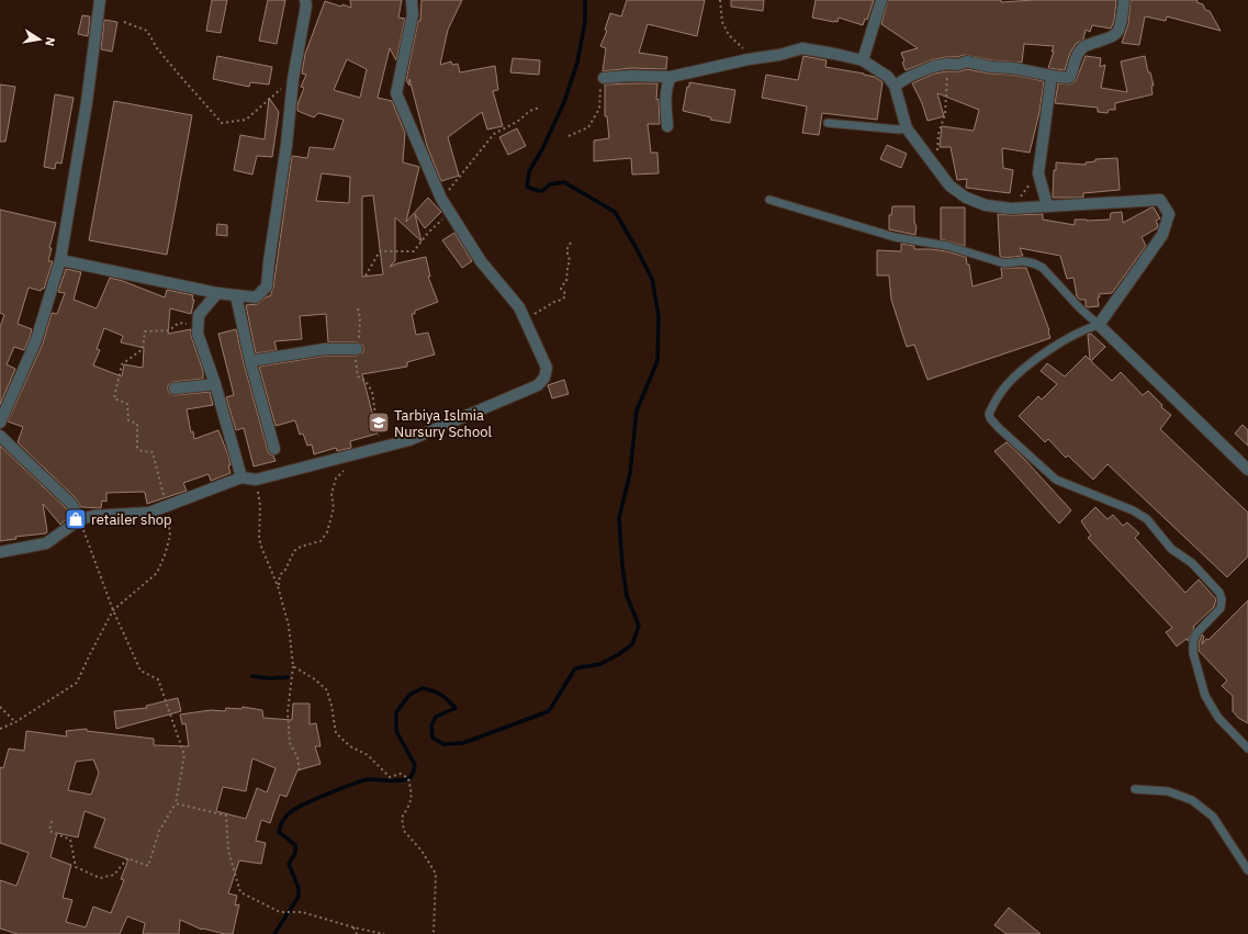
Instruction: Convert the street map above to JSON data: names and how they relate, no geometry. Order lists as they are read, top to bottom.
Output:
{
  "places": {
    "school or university": ["Tarbiya Islmia Nursury School"],
    "shop": ["retailer shop"]
  },
  "north": "right"
}
